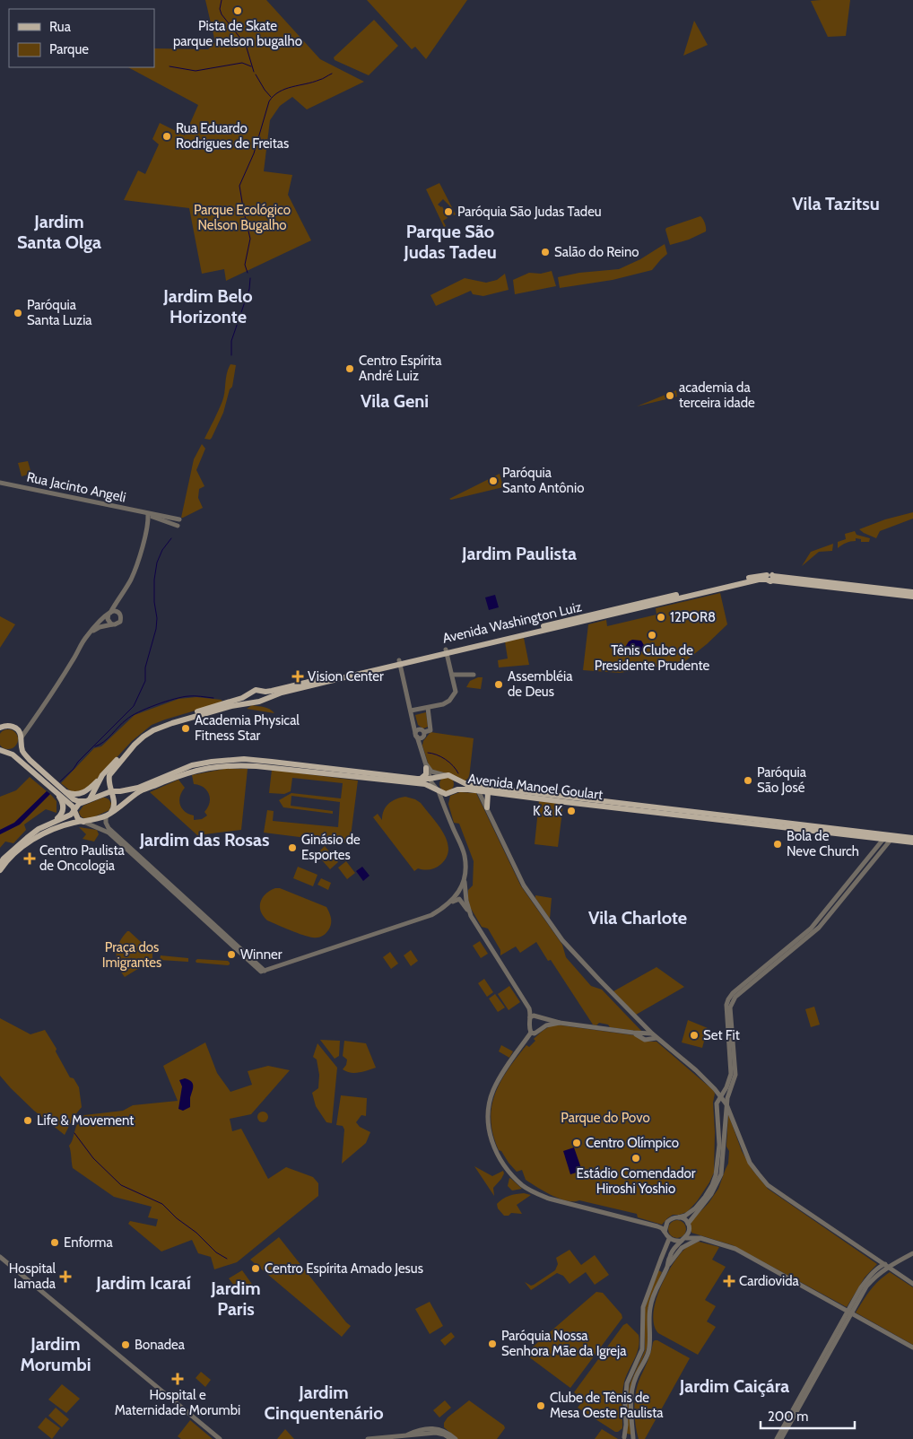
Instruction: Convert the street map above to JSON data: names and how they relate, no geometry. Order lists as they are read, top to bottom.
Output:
{
  "streets": {
    "main road": ["Avenida Washington Luiz", "Avenida Manoel Goulart"],
    "street": ["Rua Jacinto Angeli"]
  },
  "districts": [
    "Vila Tazitsu",
    "Jardim Santa Olga",
    "Parque São Judas Tadeu",
    "Jardim Belo Horizonte",
    "Vila Geni",
    "Jardim Paulista",
    "Jardim das Rosas",
    "Vila Charlote",
    "Jardim Icaraí",
    "Jardim Paris",
    "Jardim Morumbi",
    "Jardim Caiçára",
    "Jardim Cinquentenário"
  ],
  "parks": ["Parque Ecológico Nelson Bugalho", "Praça dos Imigrantes", "Parque do Povo"],
  "places": {
    "other": [
      "Pista de Skate parque nelson bugalho",
      "Rua Eduardo Rodrigues de Freitas",
      "Paróquia São Judas Tadeu",
      "Salão do Reino",
      "Paróquia Santa Luzia",
      "Centro Espírita André Luiz",
      "academia da terceira idade",
      "Paróquia Santo Antônio",
      "12POR8",
      "Tênis Clube de Presidente Prudente",
      "Assembléia de Deus",
      "Academia Physical Fitness Star",
      "Paróquia São José",
      "K & K",
      "Bola de Neve Church",
      "Ginásio de Esportes",
      "Winner",
      "Set Fit",
      "Life & Movement",
      "Centro Olímpico",
      "Estádio Comendador Hiroshi Yoshio",
      "Enforma",
      "Centro Espírita Amado Jesus",
      "Paróquia Nossa Senhora Mãe da Igreja",
      "Bonadea",
      "Clube de Tênis de Mesa Oeste Paulista"
    ],
    "health": [
      "Vision Center",
      "Centro Paulista de Oncologia",
      "Hospital Iamada",
      "Cardiovida",
      "Hospital e Maternidade Morumbi"
    ]
  },
  "legend": ["Rua", "Parque"],
  "scale_bar": "200 m"
}
